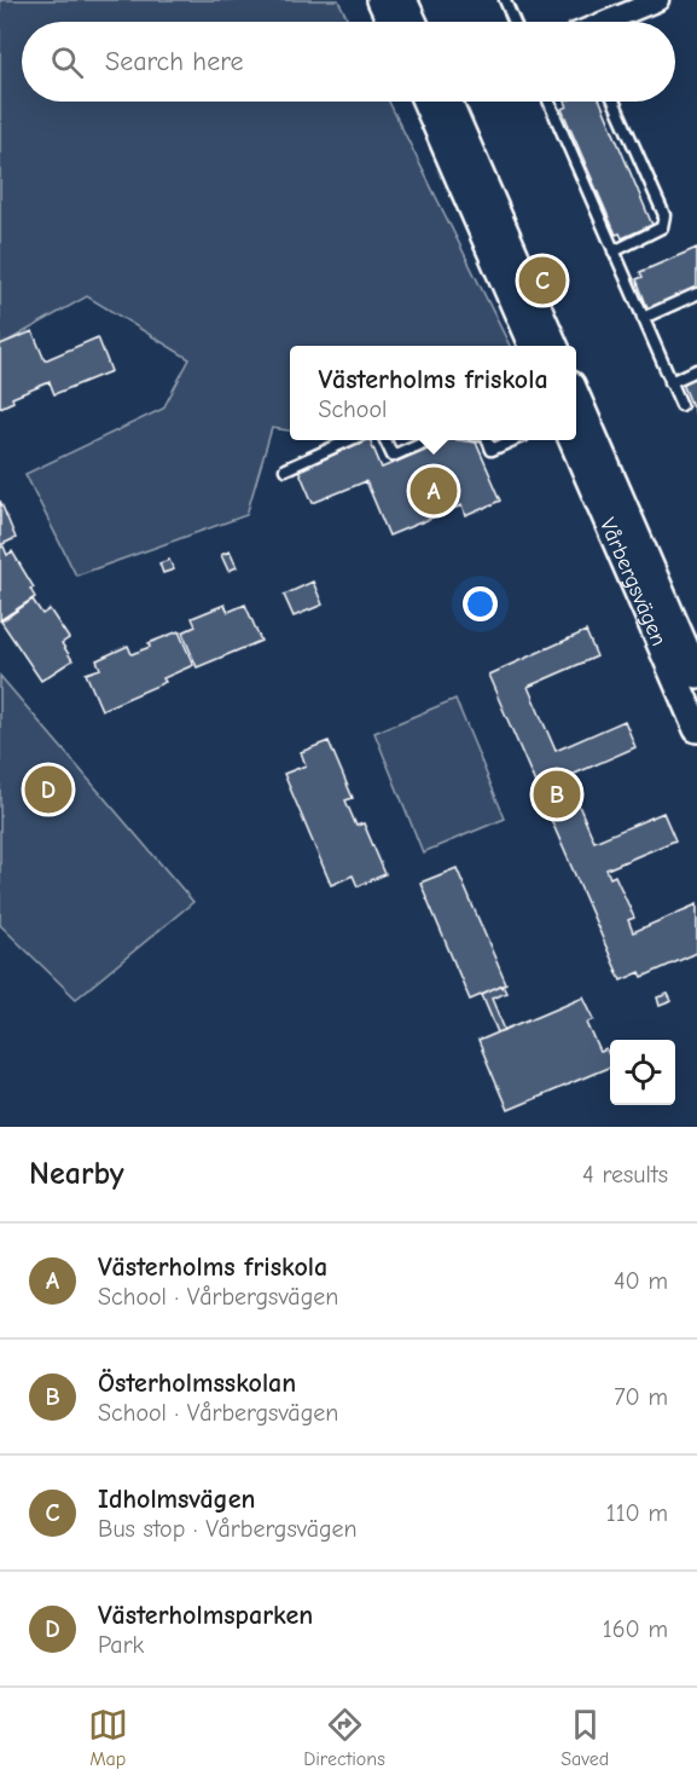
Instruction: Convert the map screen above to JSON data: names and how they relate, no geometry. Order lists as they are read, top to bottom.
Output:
{
  "streets": {
    "street": ["Vårbergsvägen"]
  },
  "page": {
    "search": "Search here",
    "pins": [
      "C",
      "A",
      "D",
      "B"
    ],
    "popup": ["Västerholms friskola", "School"],
    "heading": ["Nearby", "4 results"],
    "list": [
      {
        "mark": "A",
        "name": "Västerholms friskola",
        "note": "School · Vårbergsvägen",
        "value": "40 m"
      },
      {
        "mark": "B",
        "name": "Österholmsskolan",
        "note": "School · Vårbergsvägen",
        "value": "70 m"
      },
      {
        "mark": "C",
        "name": "Idholmsvägen",
        "note": "Bus stop · Vårbergsvägen",
        "value": "110 m"
      },
      {
        "mark": "D",
        "name": "Västerholmsparken",
        "note": "Park",
        "value": "160 m"
      }
    ],
    "nav": ["Map", "Directions", "Saved"]
  }
}
